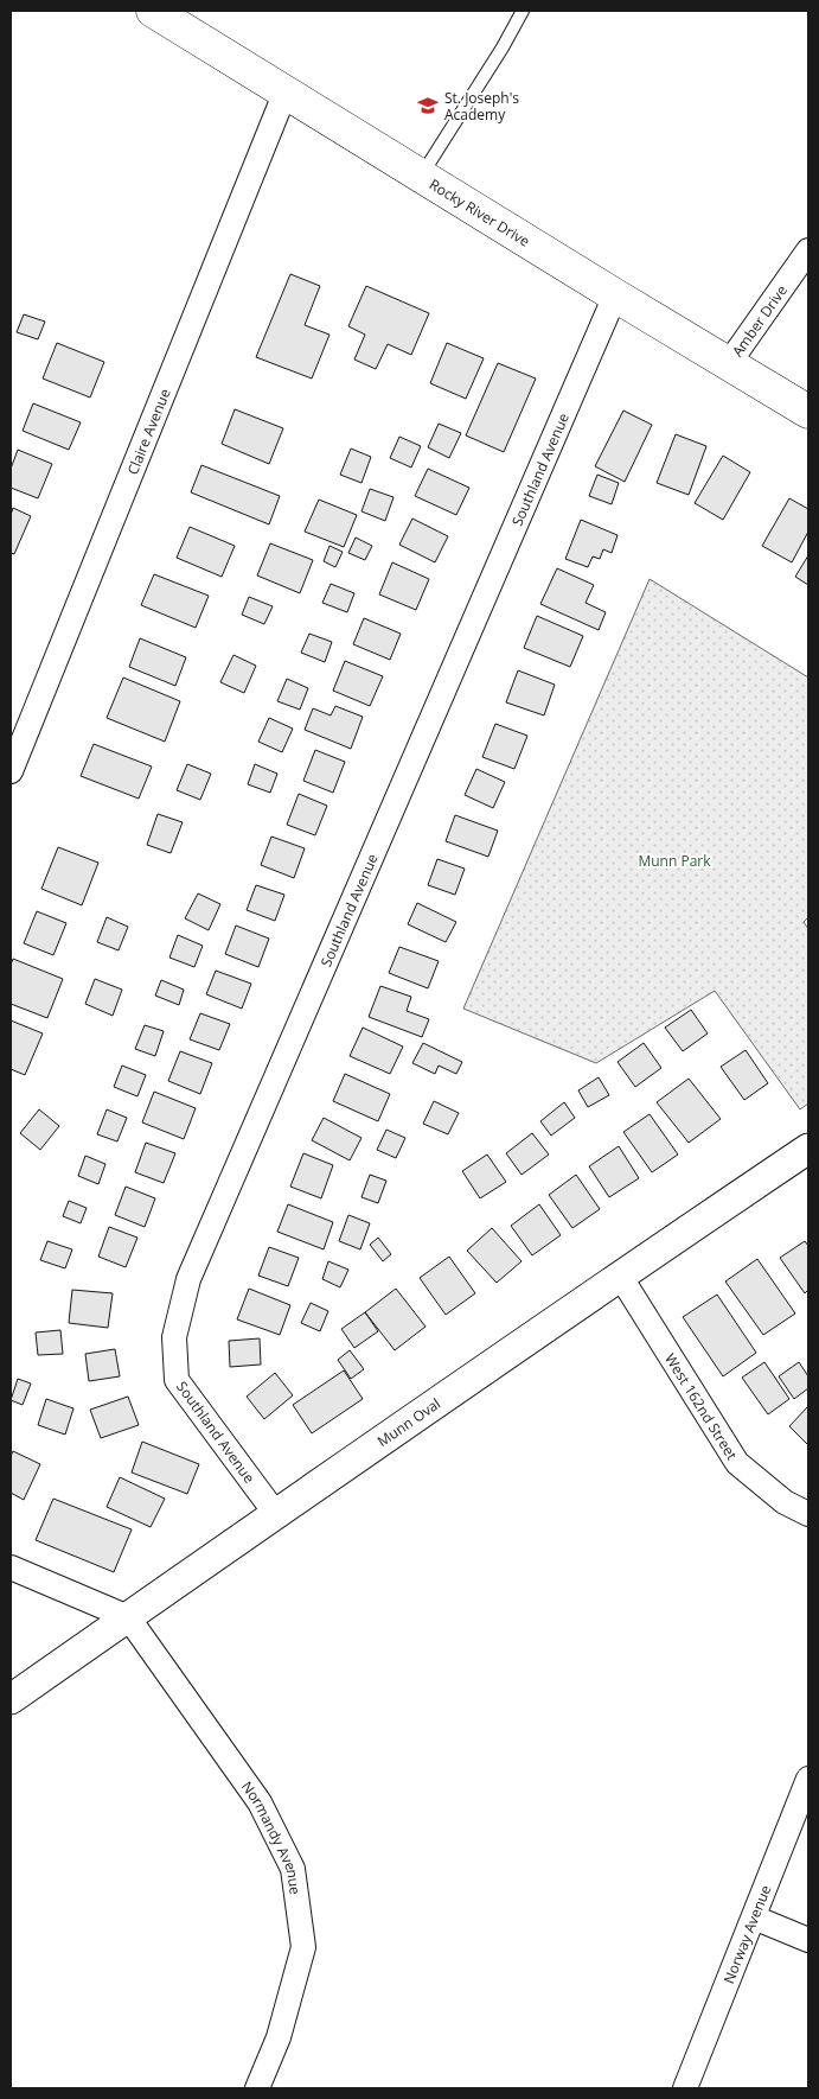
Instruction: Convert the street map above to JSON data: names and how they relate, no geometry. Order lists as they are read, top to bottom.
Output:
{
  "streets": {
    "main road": ["Rocky River Drive"],
    "street": [
      "Amber Drive",
      "Claire Avenue",
      "Southland Avenue",
      "West 162nd Street",
      "Munn Oval",
      "Normandy Avenue",
      "Norway Avenue"
    ]
  },
  "crossings": [
    ["Rocky River Drive", "Amber Drive"],
    ["Rocky River Drive", "Claire Avenue"],
    ["Rocky River Drive", "Southland Avenue"],
    ["Southland Avenue", "Munn Oval"],
    ["West 162nd Street", "Munn Oval"],
    ["Munn Oval", "Normandy Avenue"]
  ],
  "parks": ["Munn Park"],
  "places": {
    "school or university": ["St. Joseph's Academy"]
  }
}
